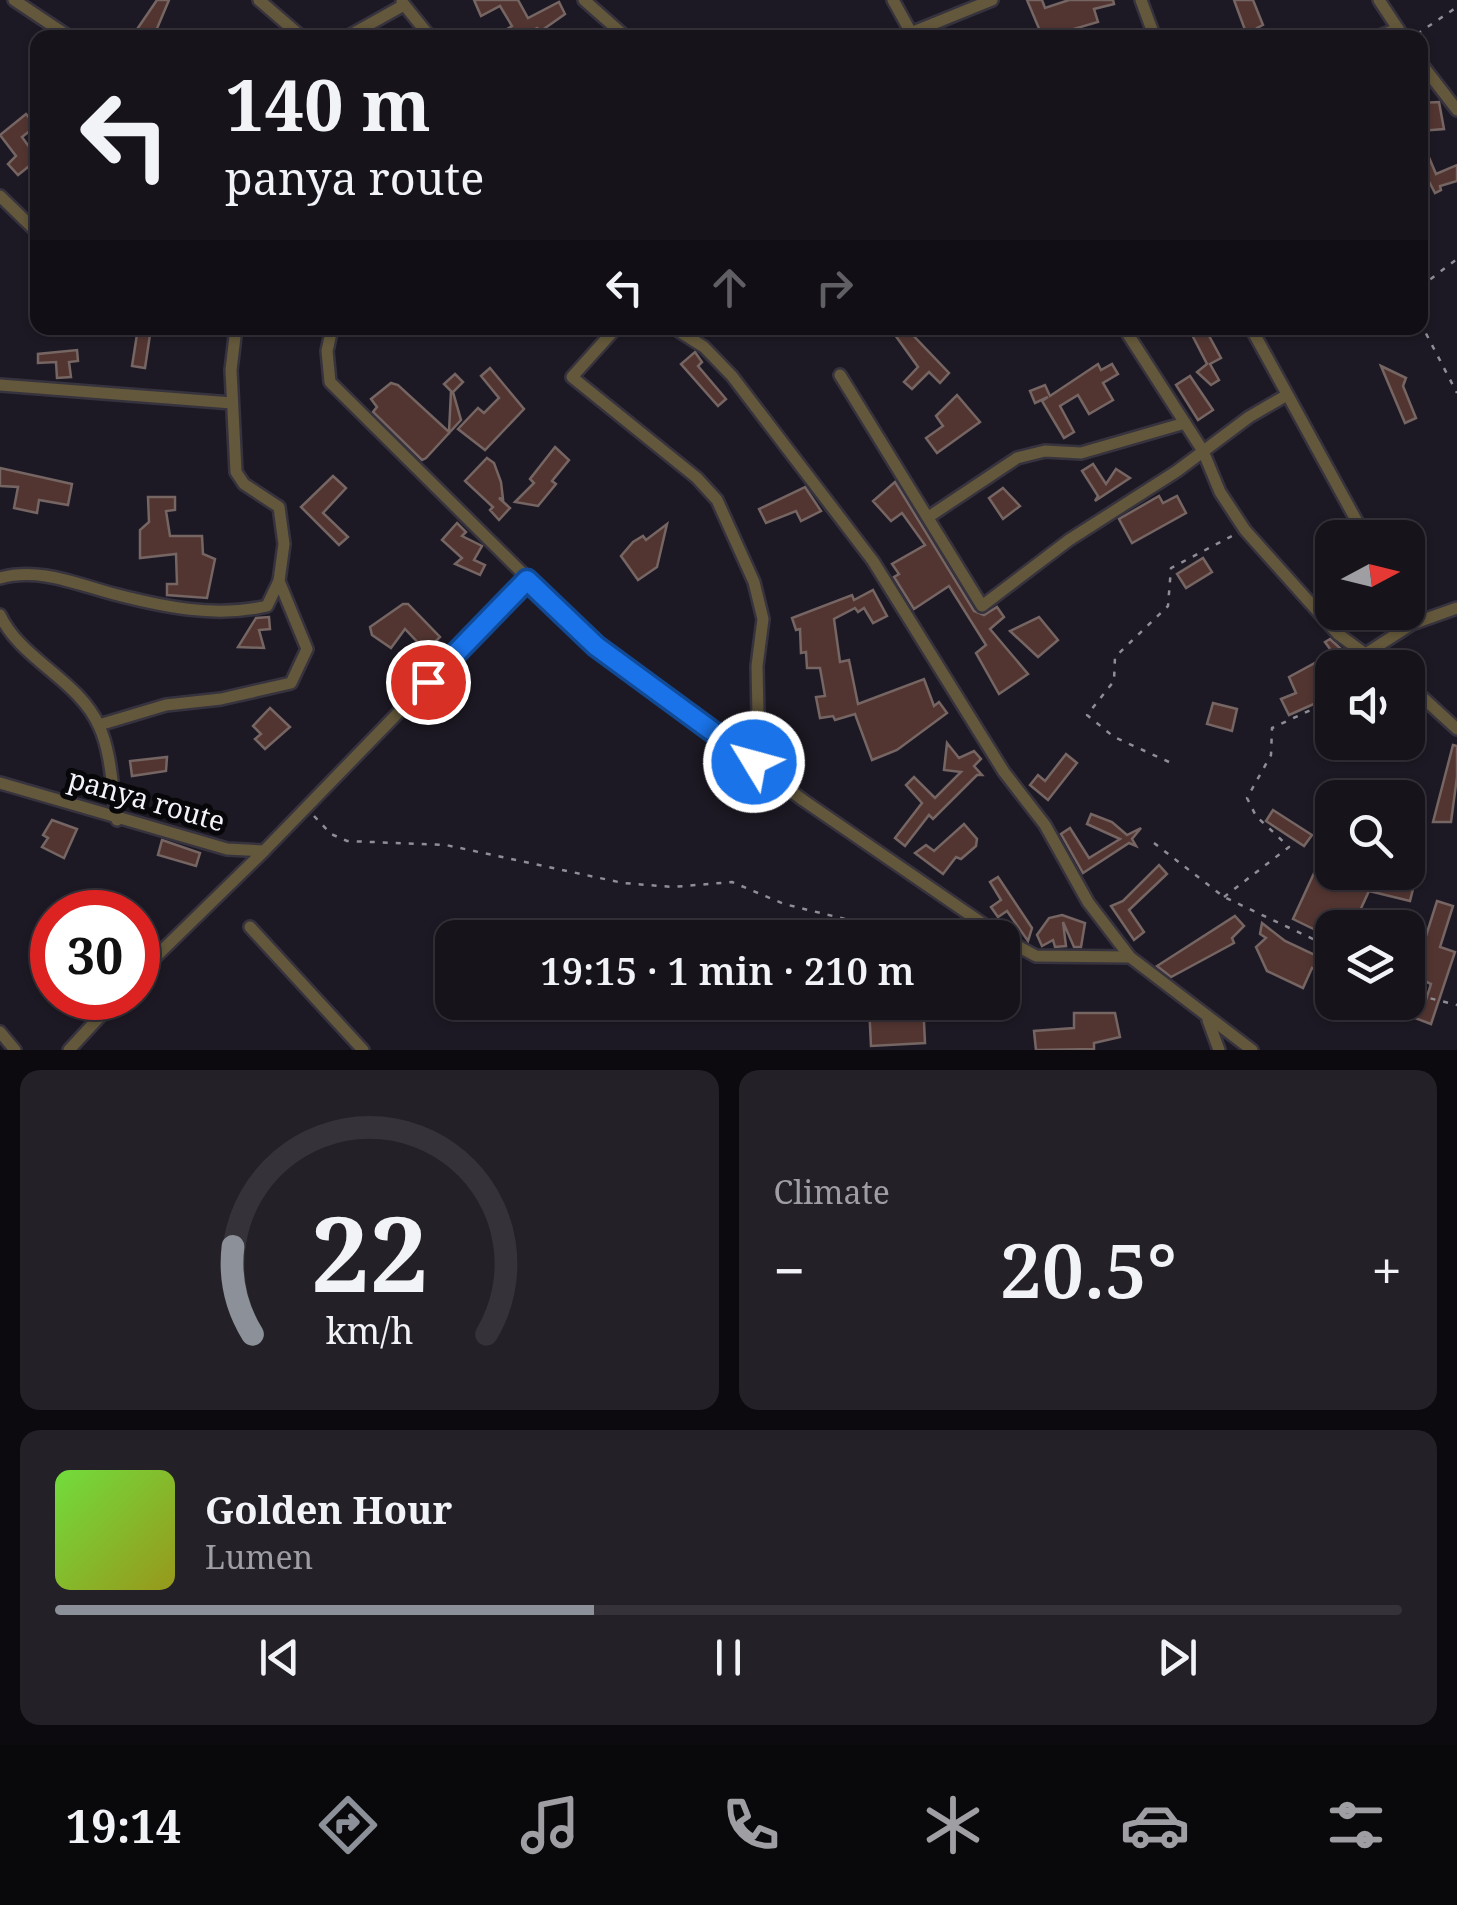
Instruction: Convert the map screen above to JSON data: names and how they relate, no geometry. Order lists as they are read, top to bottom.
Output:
{
  "streets": {
    "street": ["panya route"]
  },
  "north": "right",
  "page": {
    "turn": ["140 m", "panya route"],
    "limit": "30",
    "trip": "19:15 · 1 min · 210 m",
    "tile": "Climate",
    "heat": ["−", "20.5°", "+"],
    "song": ["Golden Hour", "Lumen"],
    "tabs": "19:14",
    "gauge": ["22", "km/h"]
  }
}
